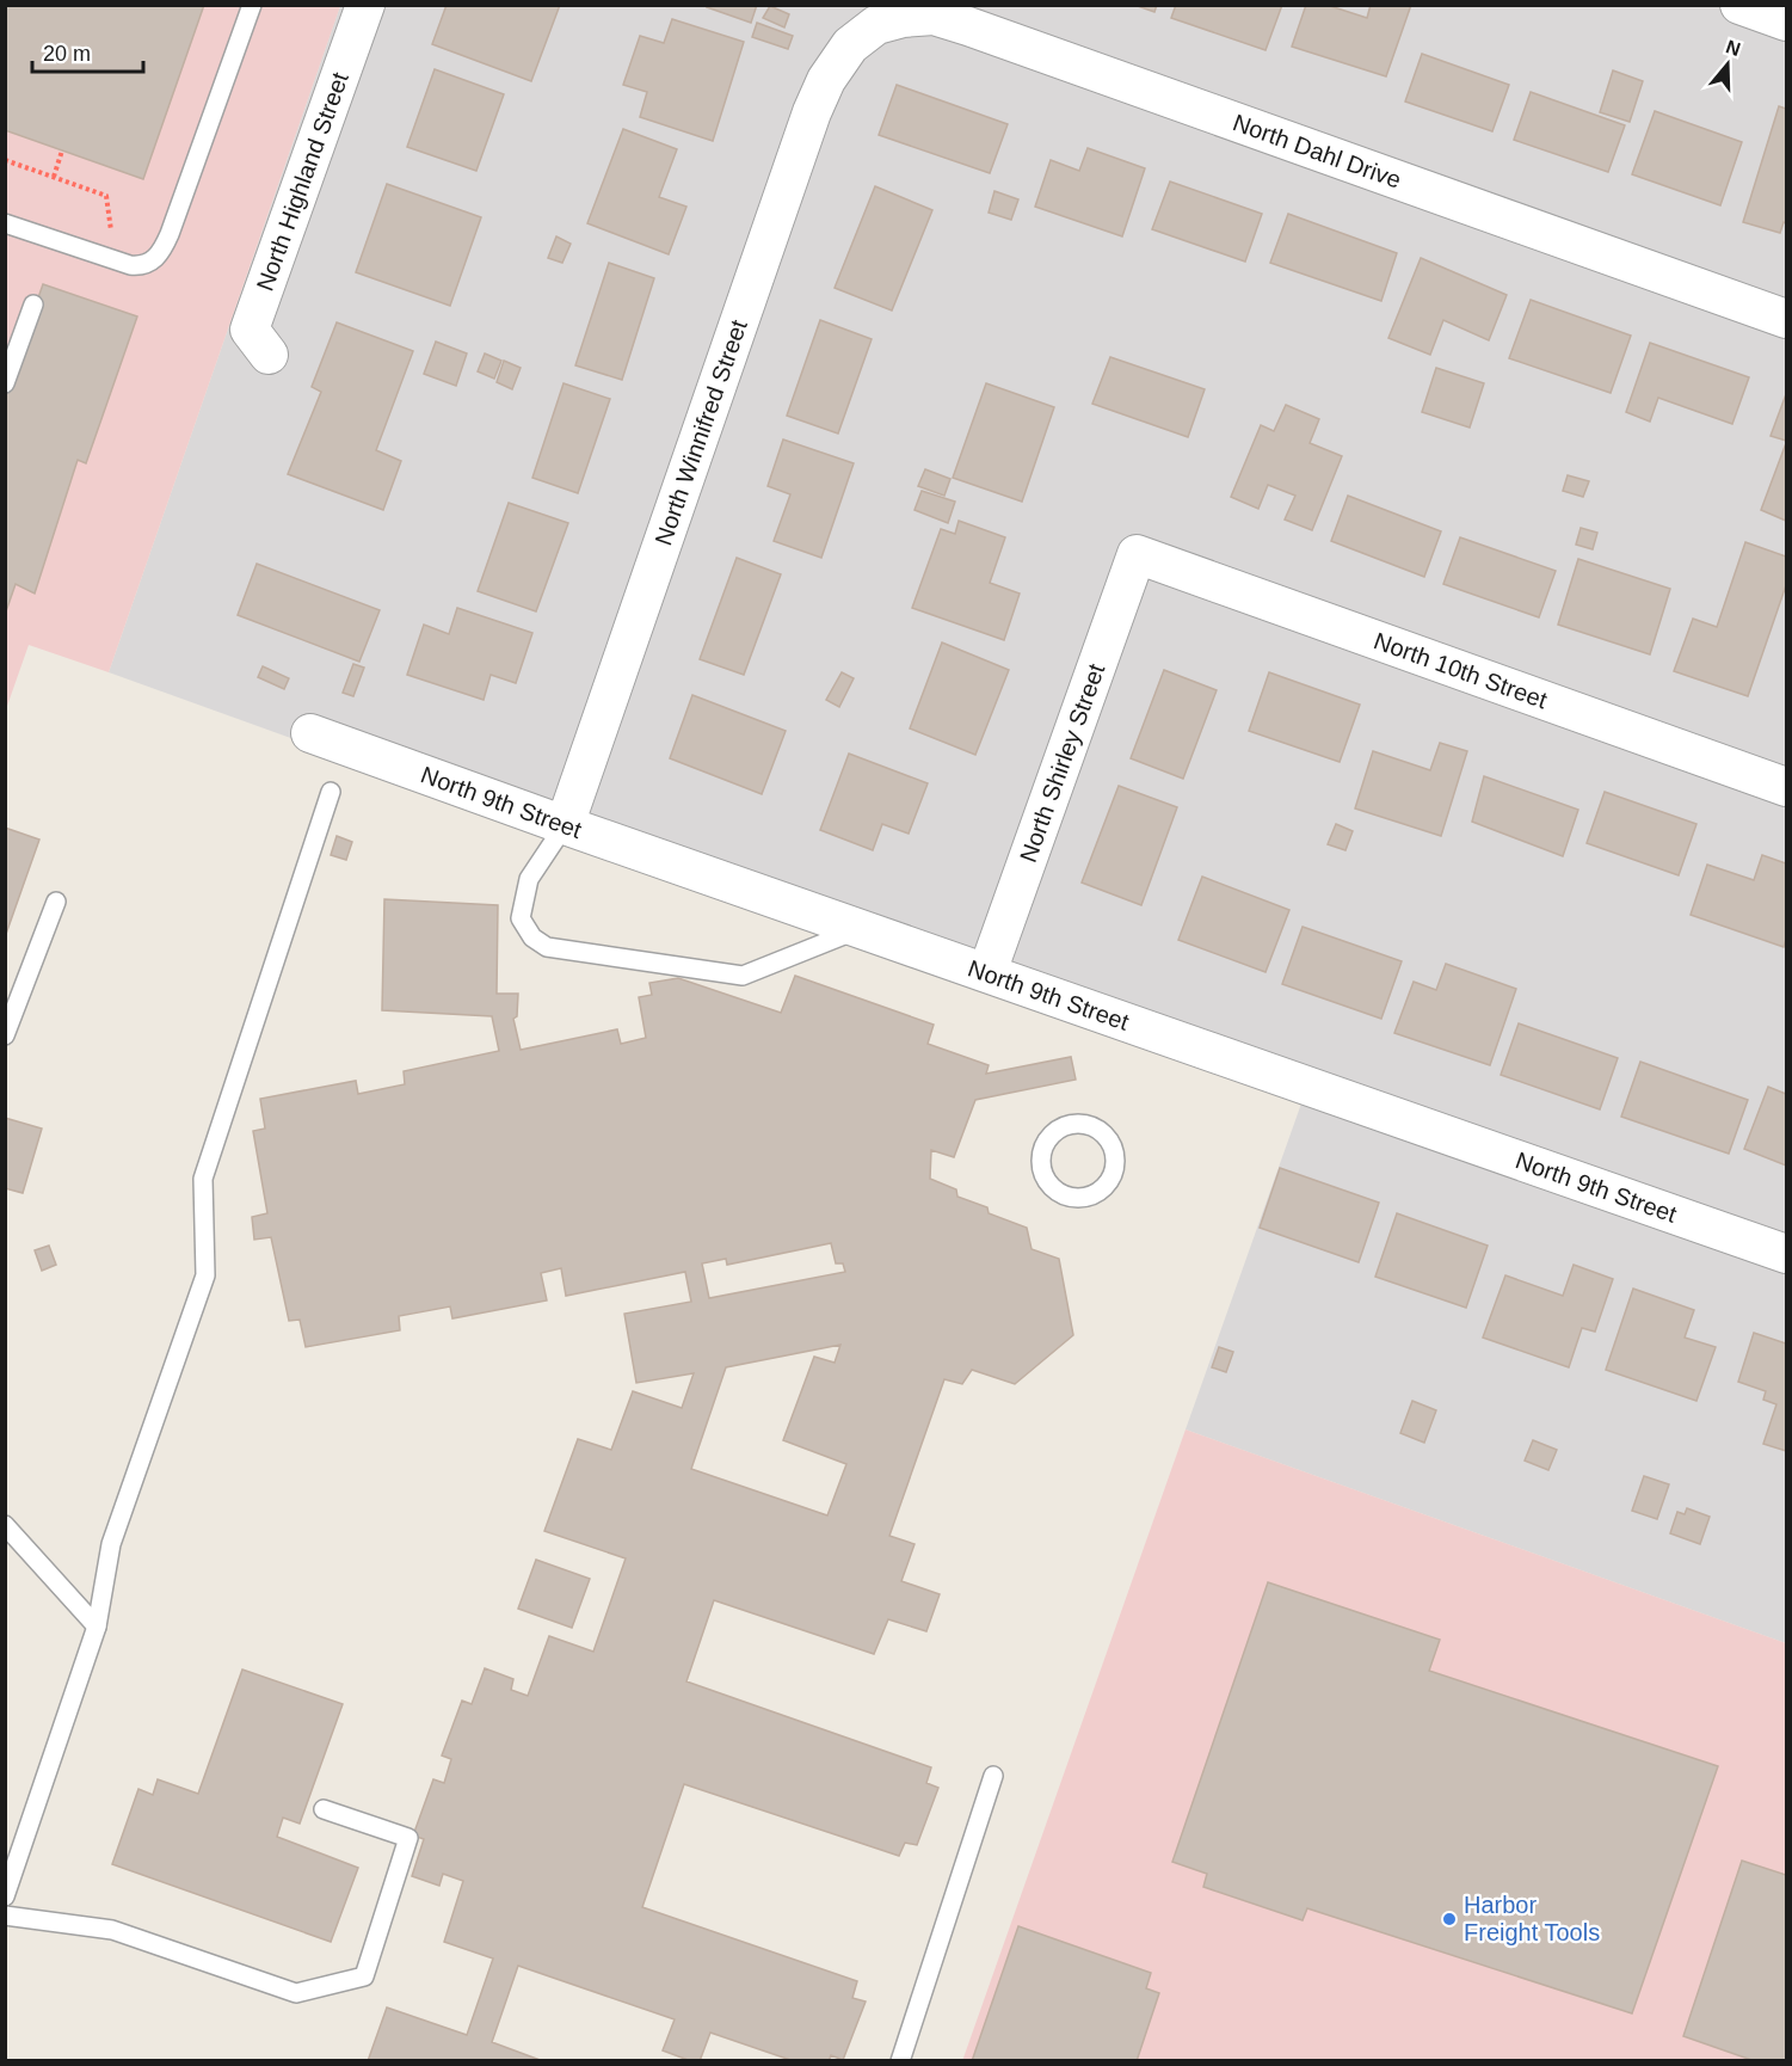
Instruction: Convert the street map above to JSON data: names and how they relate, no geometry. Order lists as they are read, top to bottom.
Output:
{
  "streets": {
    "street": [
      "North Dahl Drive",
      "North Highland Street",
      "North Winnifred Street",
      "North 10th Street",
      "North Shirley Street",
      "North 9th Street"
    ]
  },
  "crossings": [
    ["North Dahl Drive", "North Winnifred Street"],
    ["North Winnifred Street", "North 9th Street"],
    ["North 10th Street", "North Shirley Street"],
    ["North Shirley Street", "North 9th Street"]
  ],
  "places": ["Harbor Freight Tools"],
  "scale_bar": "20 m",
  "north": "top"
}
